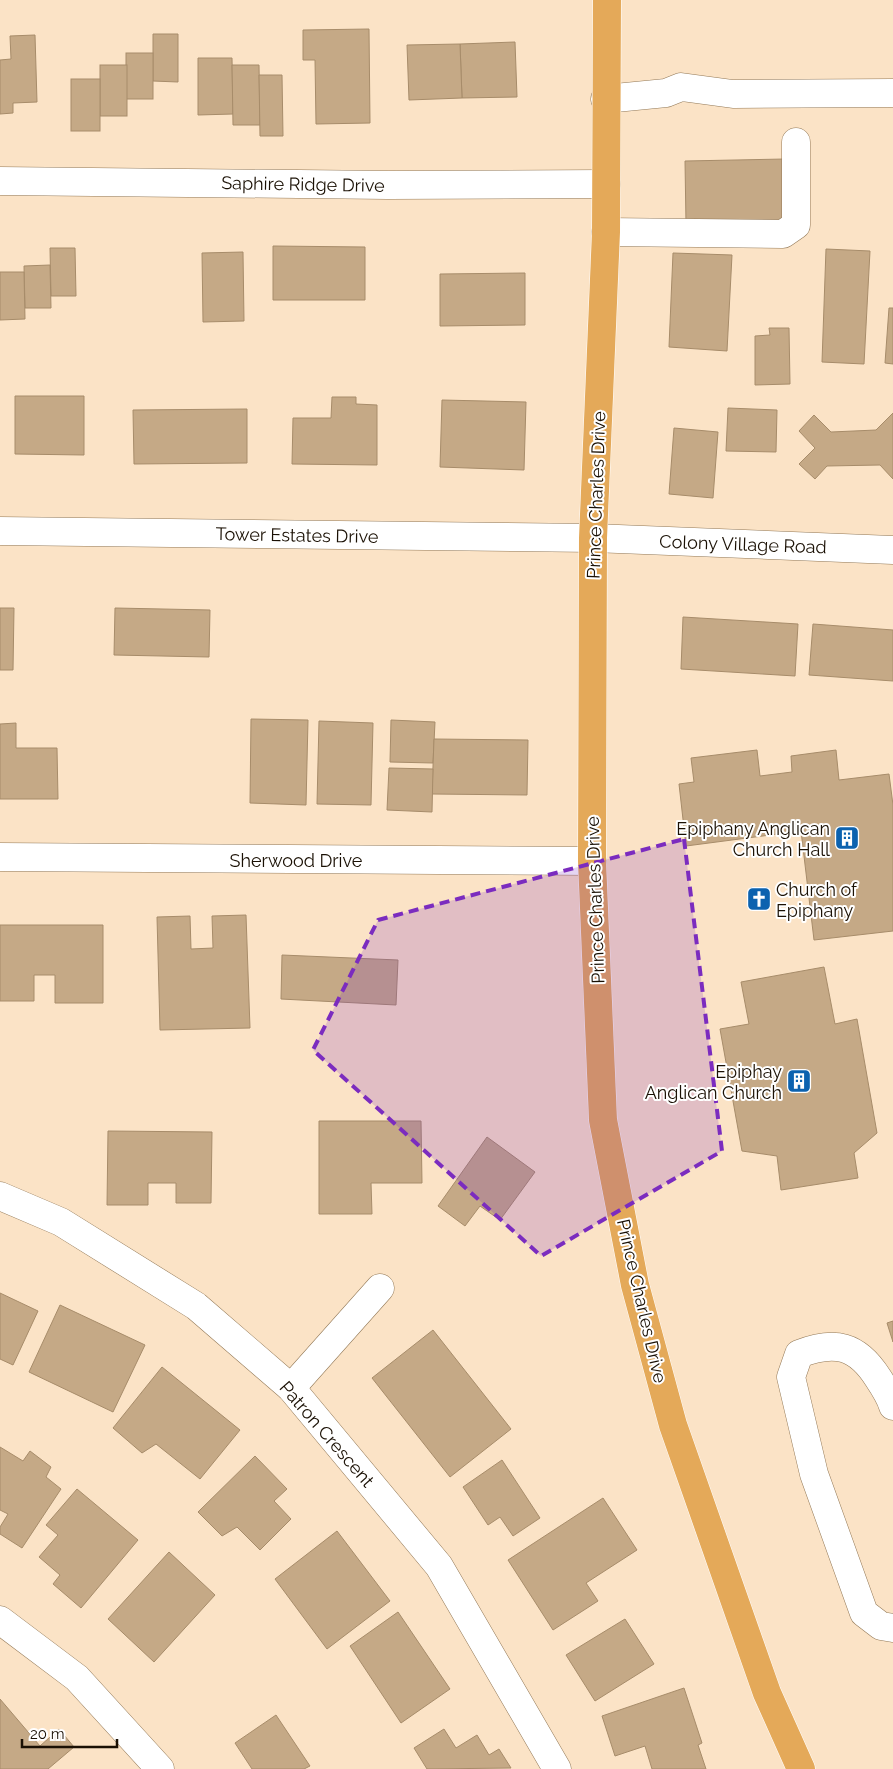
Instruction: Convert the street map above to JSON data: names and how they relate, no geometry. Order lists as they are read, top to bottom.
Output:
{
  "streets": {
    "highway": ["Prince Charles Drive"],
    "street": [
      "Saphire Ridge Drive",
      "Tower Estates Drive",
      "Colony Village Road",
      "Sherwood Drive",
      "Patron Crescent"
    ]
  },
  "crossings": [
    ["Saphire Ridge Drive", "Prince Charles Drive"],
    ["Prince Charles Drive", "Tower Estates Drive"],
    ["Prince Charles Drive", "Colony Village Road"],
    ["Prince Charles Drive", "Sherwood Drive"],
    ["Tower Estates Drive", "Colony Village Road"]
  ],
  "places": {
    "building": ["Epiphany Anglican Church Hall", "Epiphay Anglican Church"],
    "church": ["Church of Epiphany"]
  },
  "scale_bar": "20 m"
}
